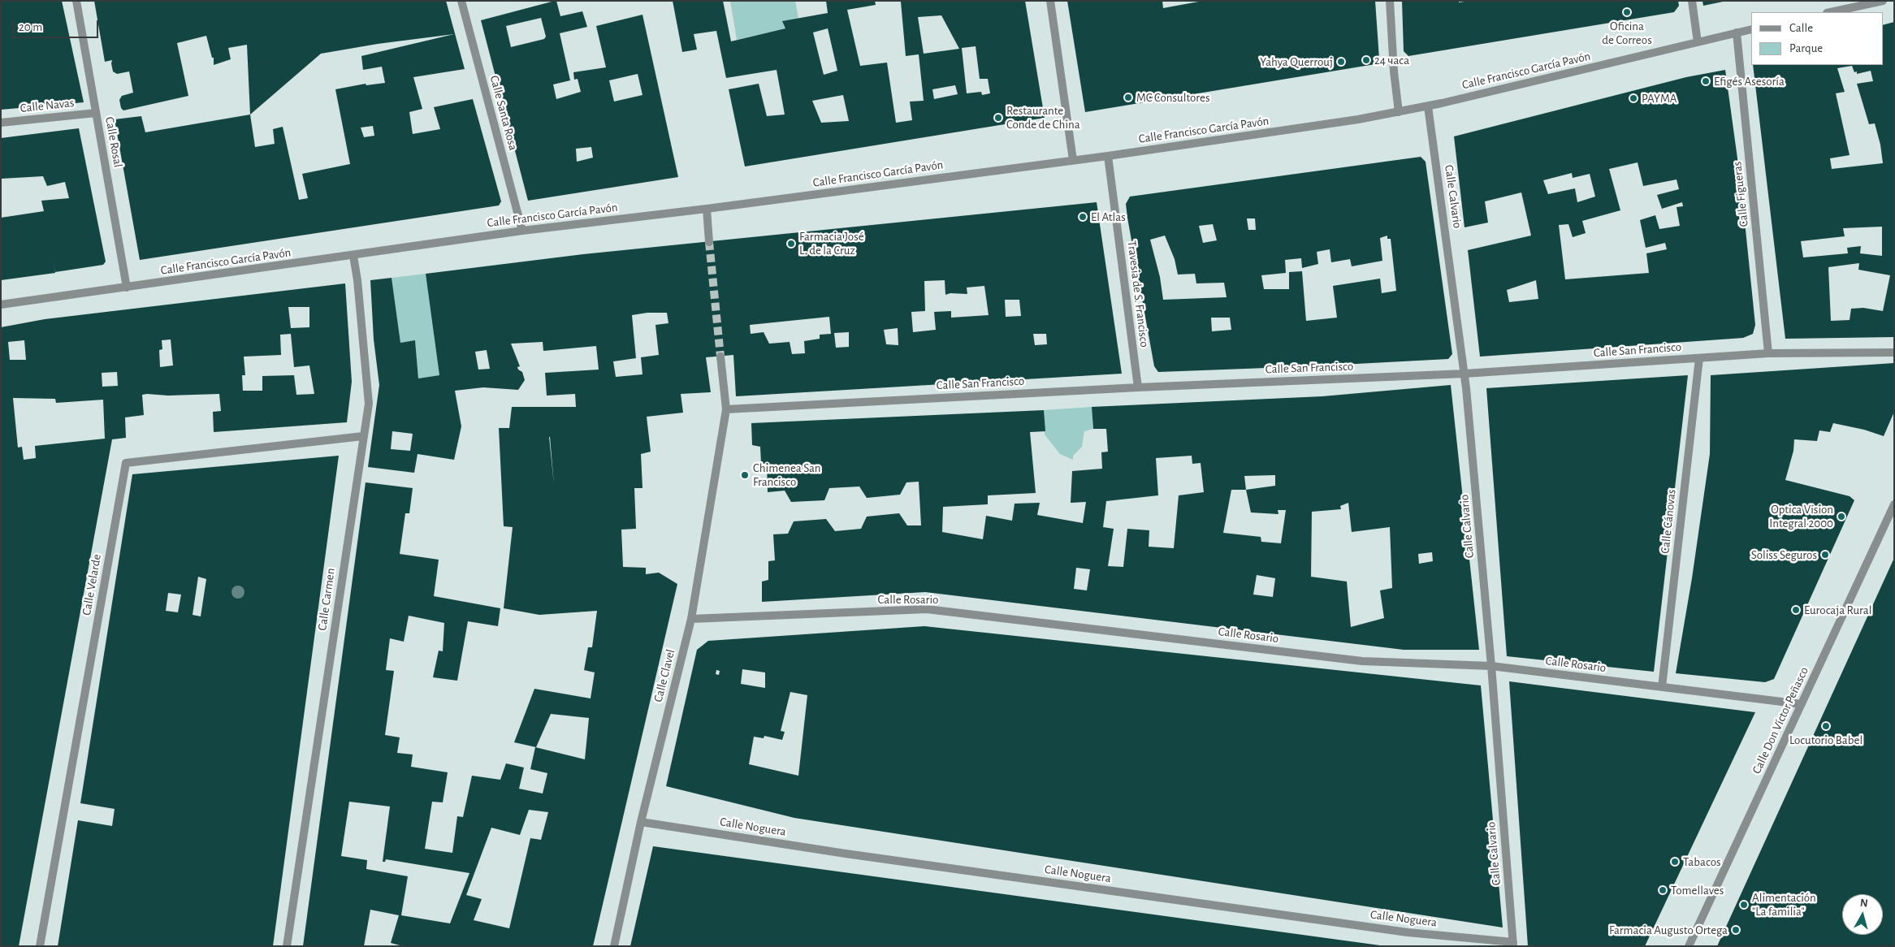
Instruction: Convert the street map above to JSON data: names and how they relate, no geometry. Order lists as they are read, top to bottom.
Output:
{
  "streets": {
    "street": [
      "Calle Francisco García Pavón",
      "Calle Navas",
      "Calle Santa Rosa",
      "Calle Rosal",
      "Calle Figueras",
      "Calle Calvario",
      "Travesia de S. Francisco",
      "Calle San Francisco",
      "Calle Cánovas",
      "Calle Velarde",
      "Calle Carmen",
      "Calle Rosario",
      "Calle Clavel",
      "Calle Don Víctor Peñasco",
      "Calle Noguera"
    ]
  },
  "crossings": [
    ["Calle Francisco García Pavón", "Calle Santa Rosa"],
    ["Calle Francisco García Pavón", "Calle Rosal"],
    ["Calle Francisco García Pavón", "Calle Figueras"],
    ["Calle Francisco García Pavón", "Calle Calvario"],
    ["Calle Francisco García Pavón", "Travesia de S. Francisco"],
    ["Calle Francisco García Pavón", "Calle Carmen"],
    ["Calle Navas", "Calle Rosal"],
    ["Calle Figueras", "Calle San Francisco"],
    ["Calle Calvario", "Calle San Francisco"],
    ["Calle Calvario", "Calle Rosario"],
    ["Calle Calvario", "Calle Noguera"],
    ["Travesia de S. Francisco", "Calle San Francisco"],
    ["Calle San Francisco", "Calle Cánovas"],
    ["Calle San Francisco", "Calle Clavel"],
    ["Calle Cánovas", "Calle Rosario"],
    ["Calle Velarde", "Calle Carmen"],
    ["Calle Rosario", "Calle Clavel"],
    ["Calle Rosario", "Calle Don Víctor Peñasco"],
    ["Calle Clavel", "Calle Noguera"]
  ],
  "places": [
    "Oficina de Correos",
    "24 часа",
    "Yahya Querrouj",
    "Efigés Asesoría",
    "MC Consultores",
    "PAYMA",
    "Restaurante Conde de China",
    "El Atlas",
    "Farmacia José L. de la Cruz",
    "Chimenea San Francisco",
    "Optica Vision Integral 2000",
    "Soliss Seguros",
    "Eurocaja Rural",
    "Locutorio Babel",
    "Tabacos",
    "Tomellaves",
    "Alimentación \"La familia\"",
    "Farmacia Augusto Ortega"
  ],
  "legend": ["Calle", "Parque"],
  "scale_bar": "20 m",
  "north": "top"
}
